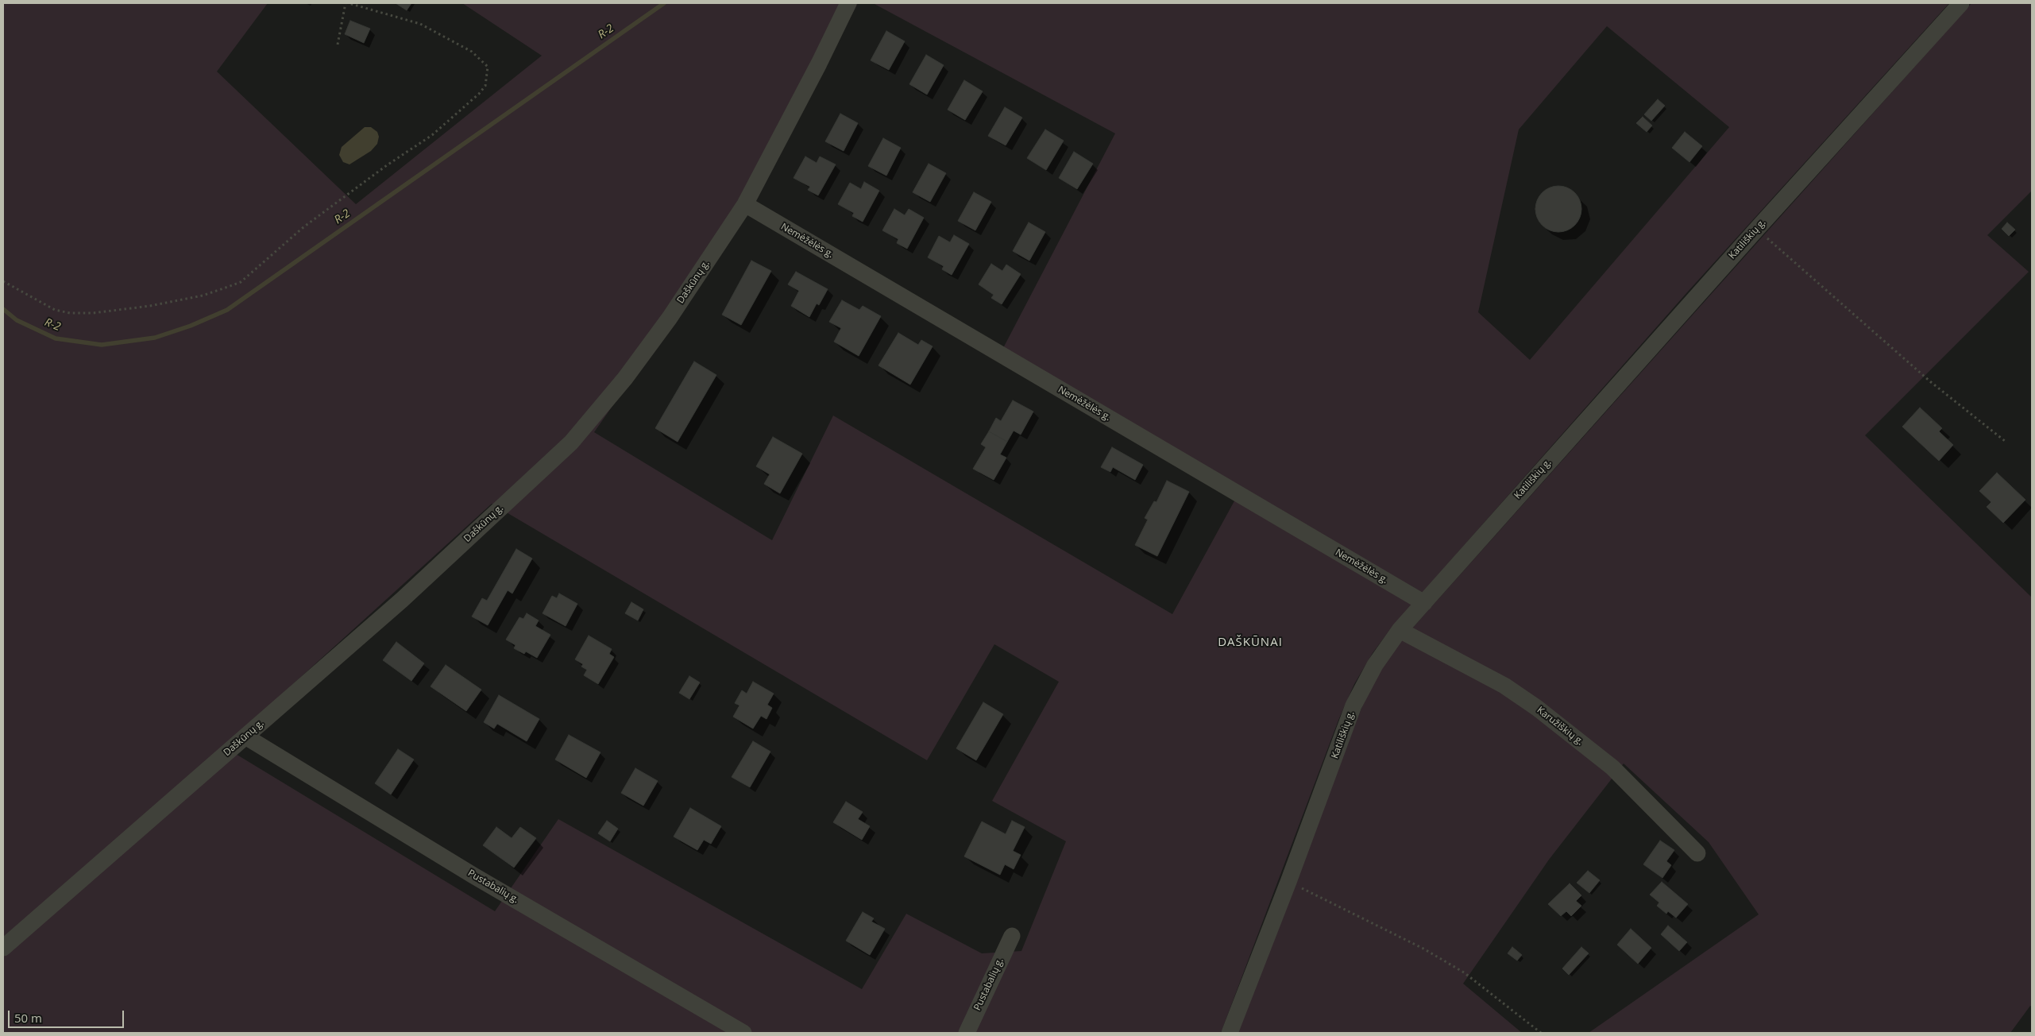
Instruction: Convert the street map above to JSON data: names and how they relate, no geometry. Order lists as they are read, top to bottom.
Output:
{
  "streets": {
    "street": [
      "Katiliškių g.",
      "Nemėžėlės g.",
      "Daškūnų g.",
      "Karužiškių g.",
      "Pustabalių g."
    ]
  },
  "crossings": [
    ["Katiliškių g.", "Nemėžėlės g."],
    ["Katiliškių g.", "Karužiškių g."],
    ["Nemėžėlės g.", "Daškūnų g."],
    ["Daškūnų g.", "Pustabalių g."]
  ],
  "districts": ["DAŠKŪNAI"],
  "water": ["R-2"],
  "scale_bar": "50 m"
}
